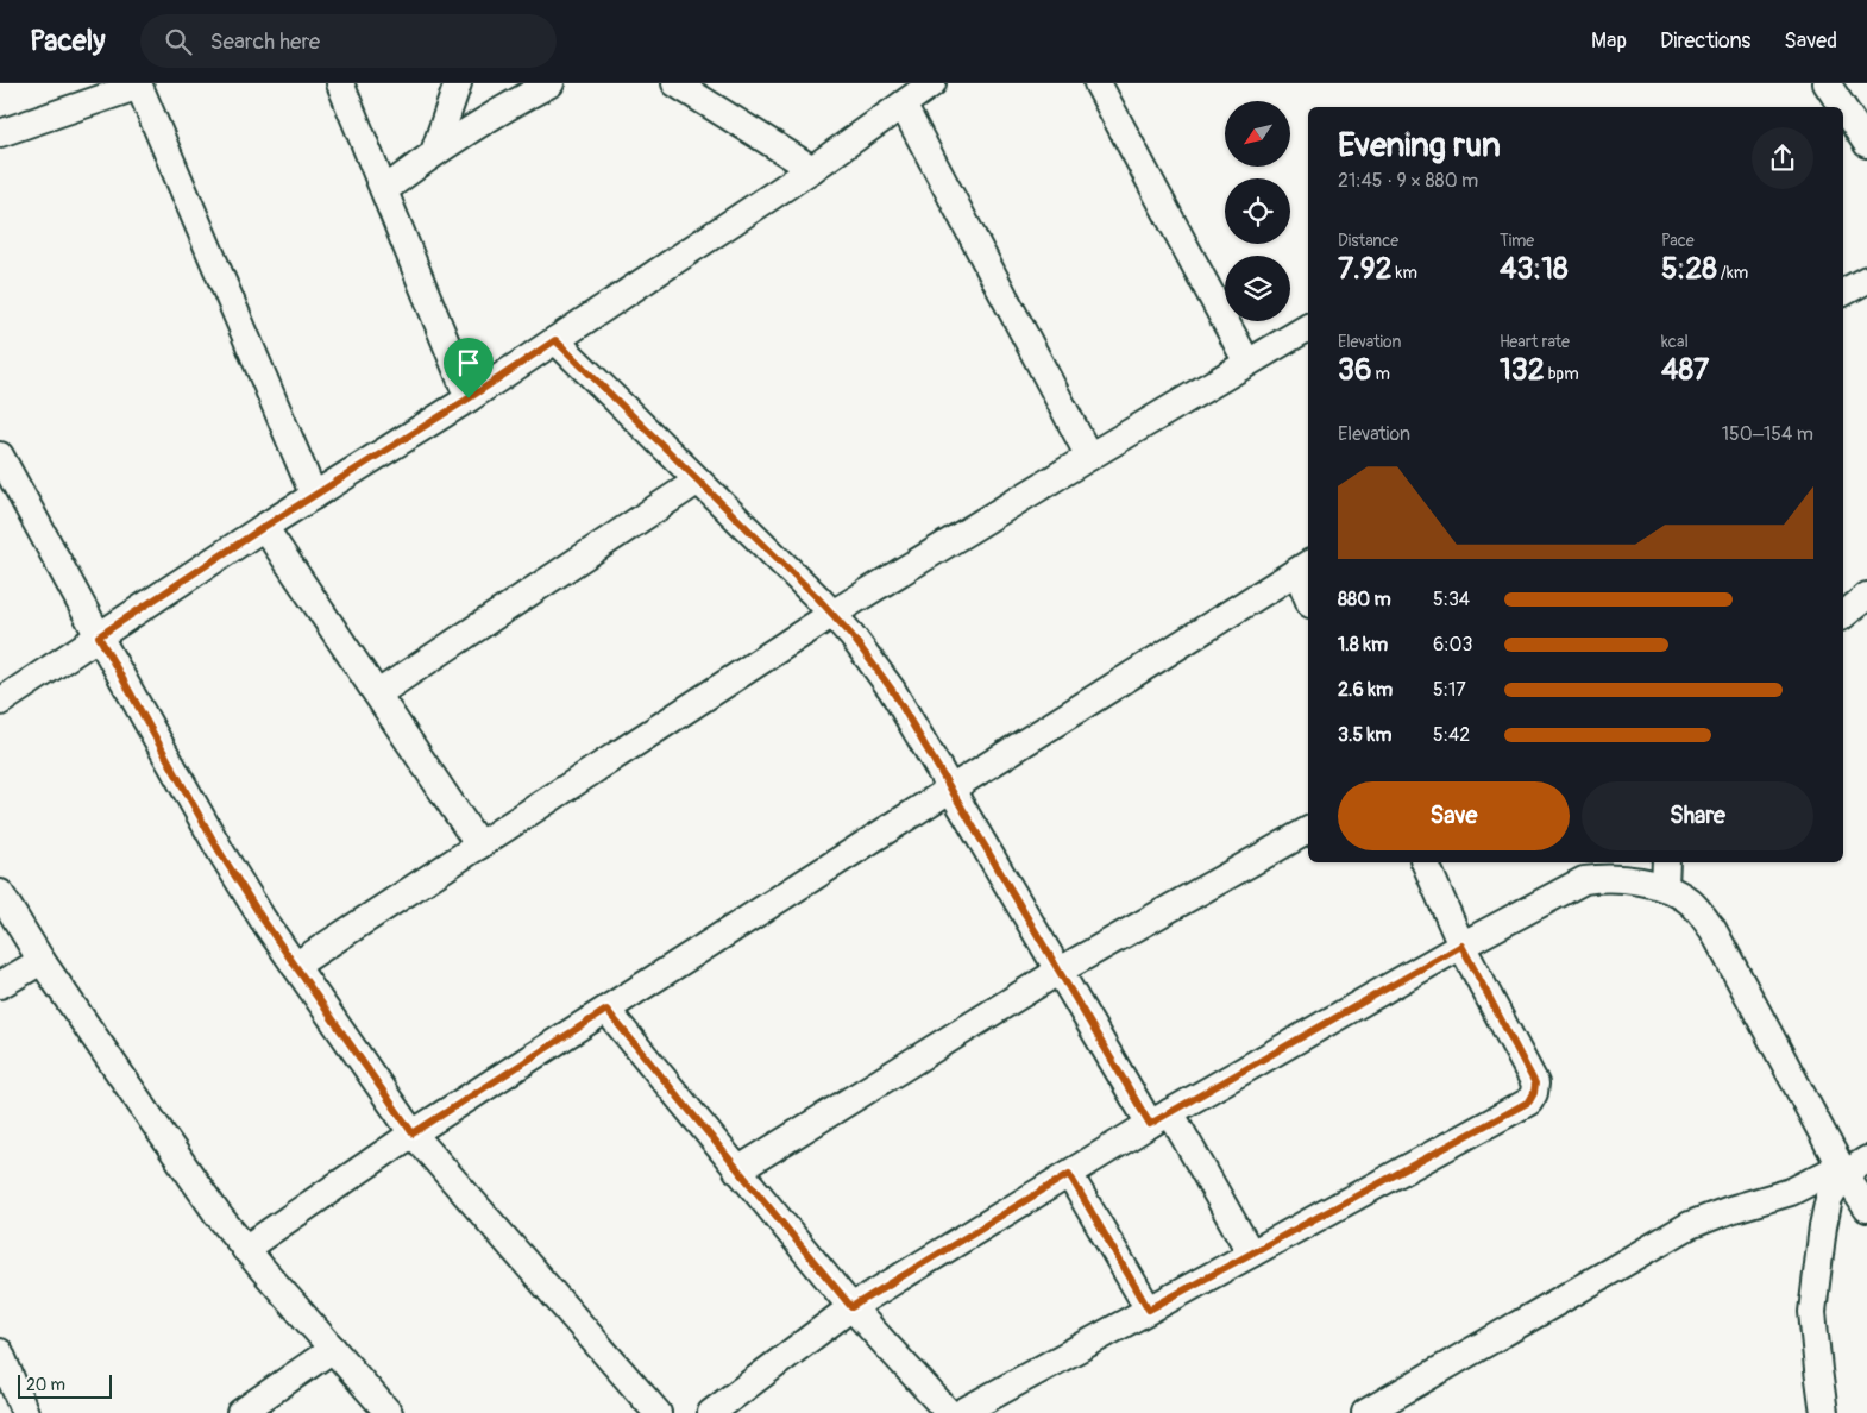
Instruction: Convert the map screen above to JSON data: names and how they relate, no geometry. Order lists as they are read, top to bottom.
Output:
{
  "scale_bar": "20 m",
  "north": "bottom left",
  "page": {
    "header": "Pacely",
    "search": "Search here",
    "nav": ["Map", "Directions", "Saved"],
    "heading": ["Evening run", "21:45 · 9 × 880 m"],
    "stats": [
      ["Distance", "7.92 km"],
      ["Time", "43:18"],
      ["Pace", "5:28 /km"],
      ["Elevation", "36 m"],
      ["Heart rate", "132 bpm"],
      ["kcal", "487"]
    ],
    "chart": ["Elevation", "150–154 m"],
    "list": [
      {
        "name": "880 m",
        "note": "5:34"
      },
      {
        "name": "1.8 km",
        "note": "6:03"
      },
      {
        "name": "2.6 km",
        "note": "5:17"
      },
      {
        "name": "3.5 km",
        "note": "5:42"
      }
    ],
    "buttons": ["Save", "Share"],
    "scale": "20 m"
  }
}
